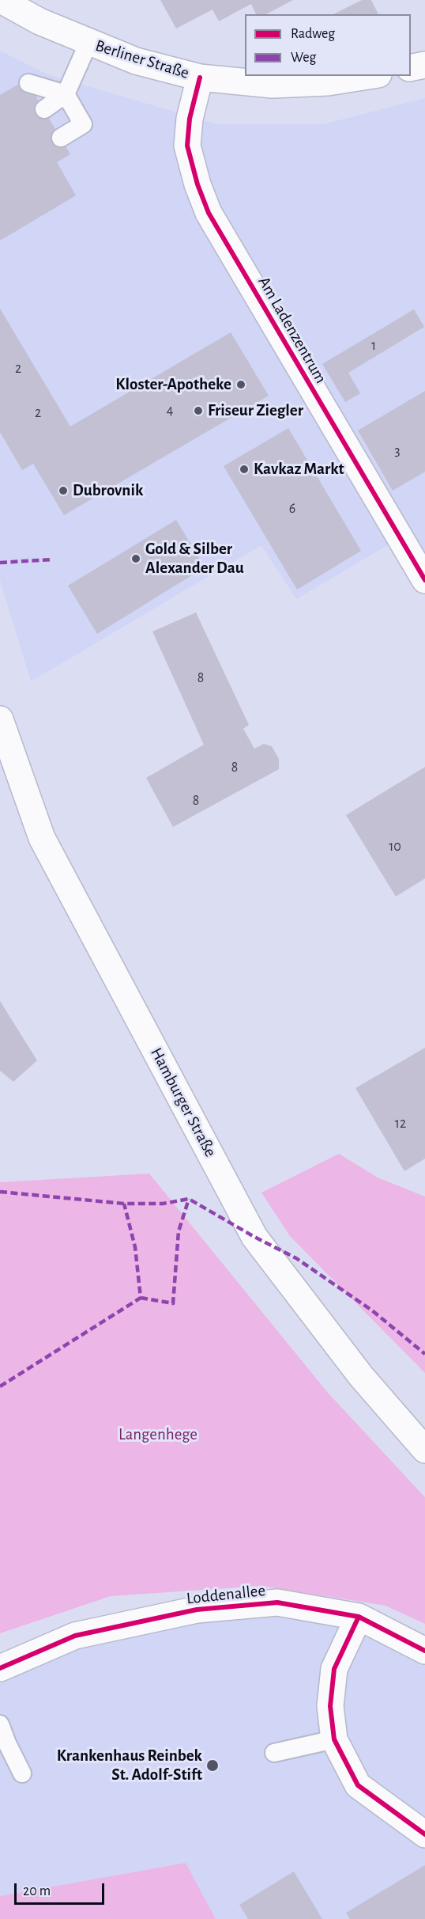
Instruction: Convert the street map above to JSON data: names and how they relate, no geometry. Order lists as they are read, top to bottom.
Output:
{
  "streets": {
    "street": [
      "Berliner Straße",
      "Am Ladenzentrum",
      "Hamburger Straße",
      "Loddenallee"
    ]
  },
  "crossings": [
    ["Berliner Straße", "Am Ladenzentrum"]
  ],
  "parks": ["Langenhege"],
  "places": [
    "Kloster-Apotheke",
    "Friseur Ziegler",
    "Kavkaz Markt",
    "Dubrovnik",
    "Gold & Silber Alexander Dau",
    "Krankenhaus Reinbek St. Adolf-Stift"
  ],
  "house_numbers": [
    "1",
    "2",
    "4",
    "2",
    "3",
    "6",
    "8",
    "8",
    "8",
    "10",
    "12"
  ],
  "legend": ["Radweg", "Weg"],
  "scale_bar": "20 m"
}
